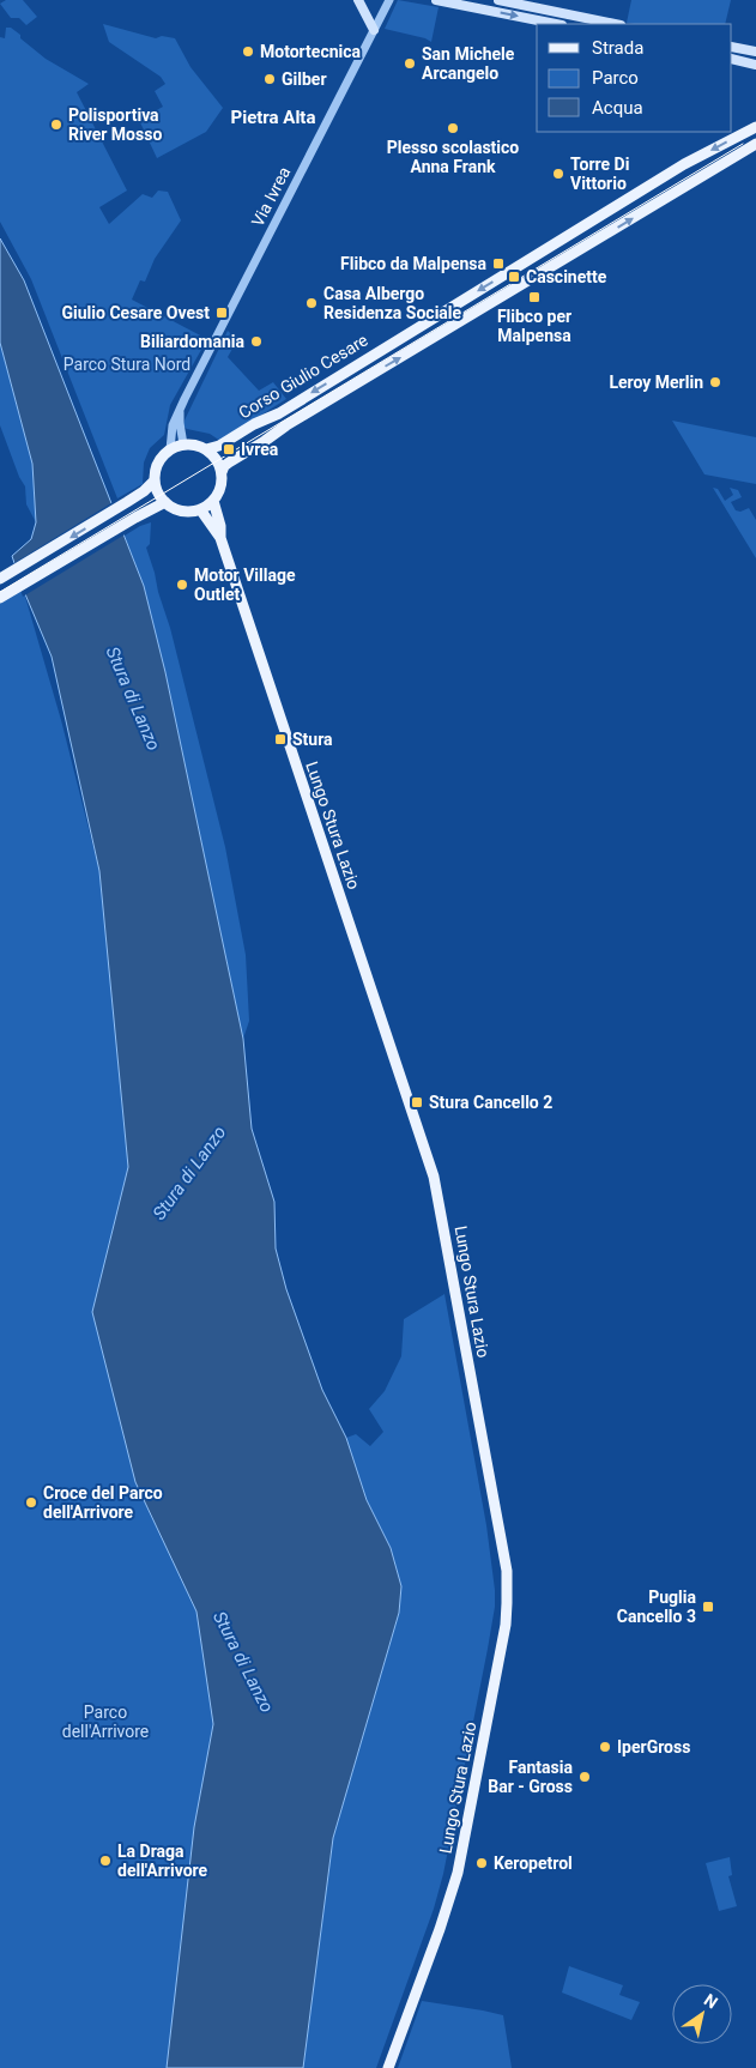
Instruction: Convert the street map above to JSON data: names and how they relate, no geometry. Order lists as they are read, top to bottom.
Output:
{
  "streets": {
    "main road": ["Corso Giulio Cesare", "Lungo Stura Lazio"],
    "street": ["Via Ivrea"]
  },
  "crossings": [
    ["Via Ivrea", "Corso Giulio Cesare"],
    ["Via Ivrea", "Lungo Stura Lazio"],
    ["Corso Giulio Cesare", "Lungo Stura Lazio"]
  ],
  "districts": ["Pietra Alta"],
  "water": ["Stura di Lanzo"],
  "parks": ["Parco Stura Nord", "Parco dell'Arrivore"],
  "places": {
    "other": [
      "Motortecnica",
      "San Michele Arcangelo",
      "Gilber",
      "Polisportiva River Mosso",
      "Plesso scolastico Anna Frank",
      "Torre Di Vittorio",
      "Casa Albergo Residenza Sociale",
      "Biliardomania",
      "Leroy Merlin",
      "Motor Village Outlet",
      "Croce del Parco dell'Arrivore",
      "IperGross",
      "Fantasia Bar - Gross",
      "La Draga dell'Arrivore",
      "Keropetrol"
    ],
    "transit": [
      "Flibco da Malpensa",
      "Cascinette",
      "Flibco per Malpensa",
      "Giulio Cesare Ovest",
      "Ivrea",
      "Stura",
      "Stura Cancello 2",
      "Puglia Cancello 3"
    ]
  },
  "legend": ["Strada", "Parco", "Acqua"],
  "north": "top right"
}
